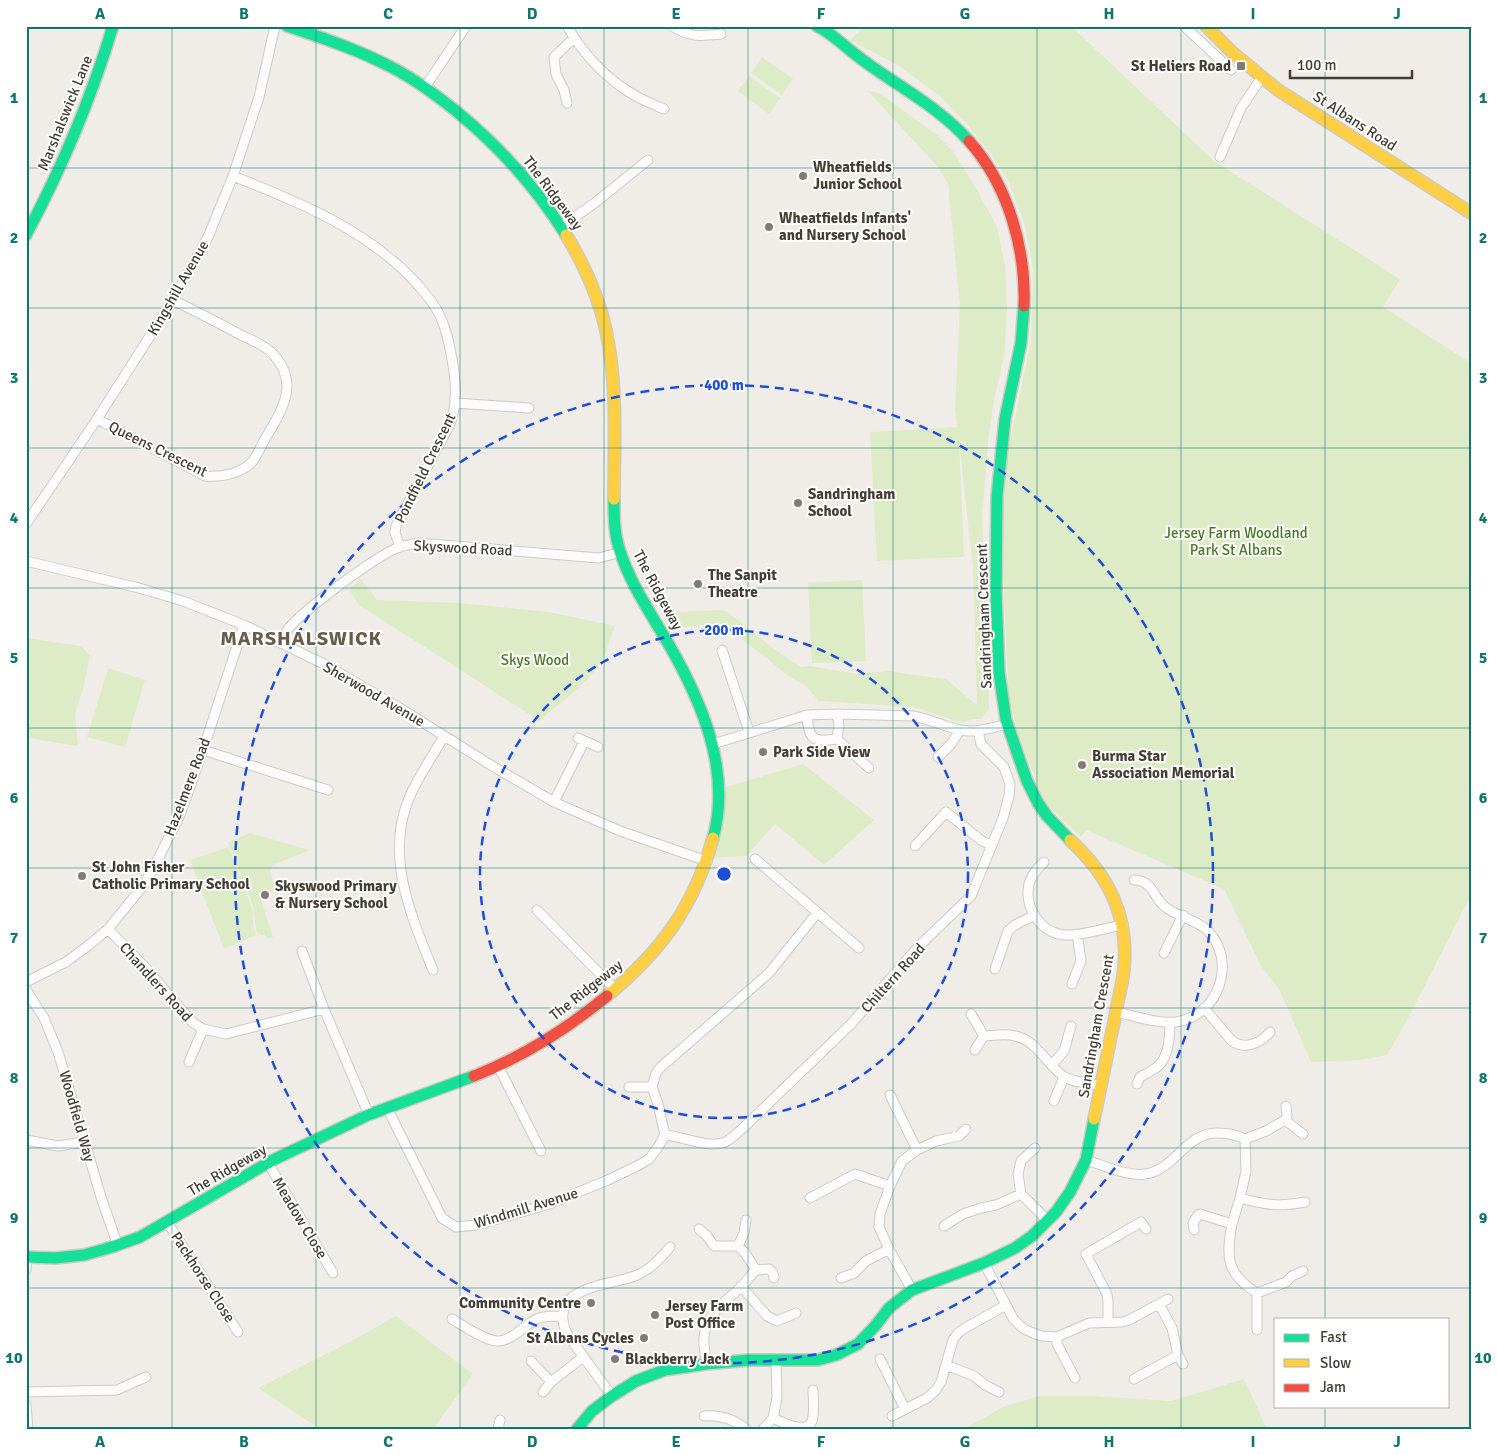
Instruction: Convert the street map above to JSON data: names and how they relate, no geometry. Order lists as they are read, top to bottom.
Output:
{
  "streets": {
    "street": [
      "Marshalswick Lane",
      "St Albans Road",
      "The Ridgeway",
      "Kingshill Avenue",
      "Queens Crescent",
      "Pondfield Crescent",
      "Skyswood Road",
      "Sandringham Crescent",
      "Sherwood Avenue",
      "Hazelmere Road",
      "Chiltern Road",
      "Chandlers Road",
      "Woodfield Way",
      "Windmill Avenue",
      "Meadow Close",
      "Packhorse Close"
    ]
  },
  "crossings": [
    ["The Ridgeway", "Skyswood Road"],
    ["The Ridgeway", "Sherwood Avenue"],
    ["The Ridgeway", "Woodfield Way"],
    ["The Ridgeway", "Windmill Avenue"],
    ["The Ridgeway", "Meadow Close"],
    ["The Ridgeway", "Packhorse Close"],
    ["Kingshill Avenue", "Queens Crescent"],
    ["Kingshill Avenue", "Pondfield Crescent"],
    ["Pondfield Crescent", "Skyswood Road"],
    ["Skyswood Road", "Sherwood Avenue"],
    ["Sherwood Avenue", "Hazelmere Road"],
    ["Hazelmere Road", "Chandlers Road"],
    ["Chiltern Road", "Windmill Avenue"]
  ],
  "districts": ["MARSHALSWICK"],
  "parks": ["Jersey Farm Woodland Park St Albans", "Skys Wood"],
  "places": {
    "transit": ["St Heliers Road"],
    "other": [
      "Wheatfields Junior School",
      "Wheatfields Infants' and Nursery School",
      "Sandringham School",
      "The Sanpit Theatre",
      "Park Side View",
      "Burma Star Association Memorial",
      "St John Fisher Catholic Primary School",
      "Skyswood Primary & Nursery School",
      "Community Centre",
      "Jersey Farm Post Office",
      "St Albans Cycles",
      "Blackberry Jack"
    ]
  },
  "legend": ["Fast", "Slow", "Jam"],
  "scale_bar": "100 m",
  "grid": {
    "columns": [
      "A",
      "B",
      "C",
      "D",
      "E",
      "F",
      "G",
      "H",
      "I",
      "J"
    ],
    "rows": [
      "1",
      "2",
      "3",
      "4",
      "5",
      "6",
      "7",
      "8",
      "9",
      "10"
    ]
  },
  "rings": ["400 m", "200 m"]
}
